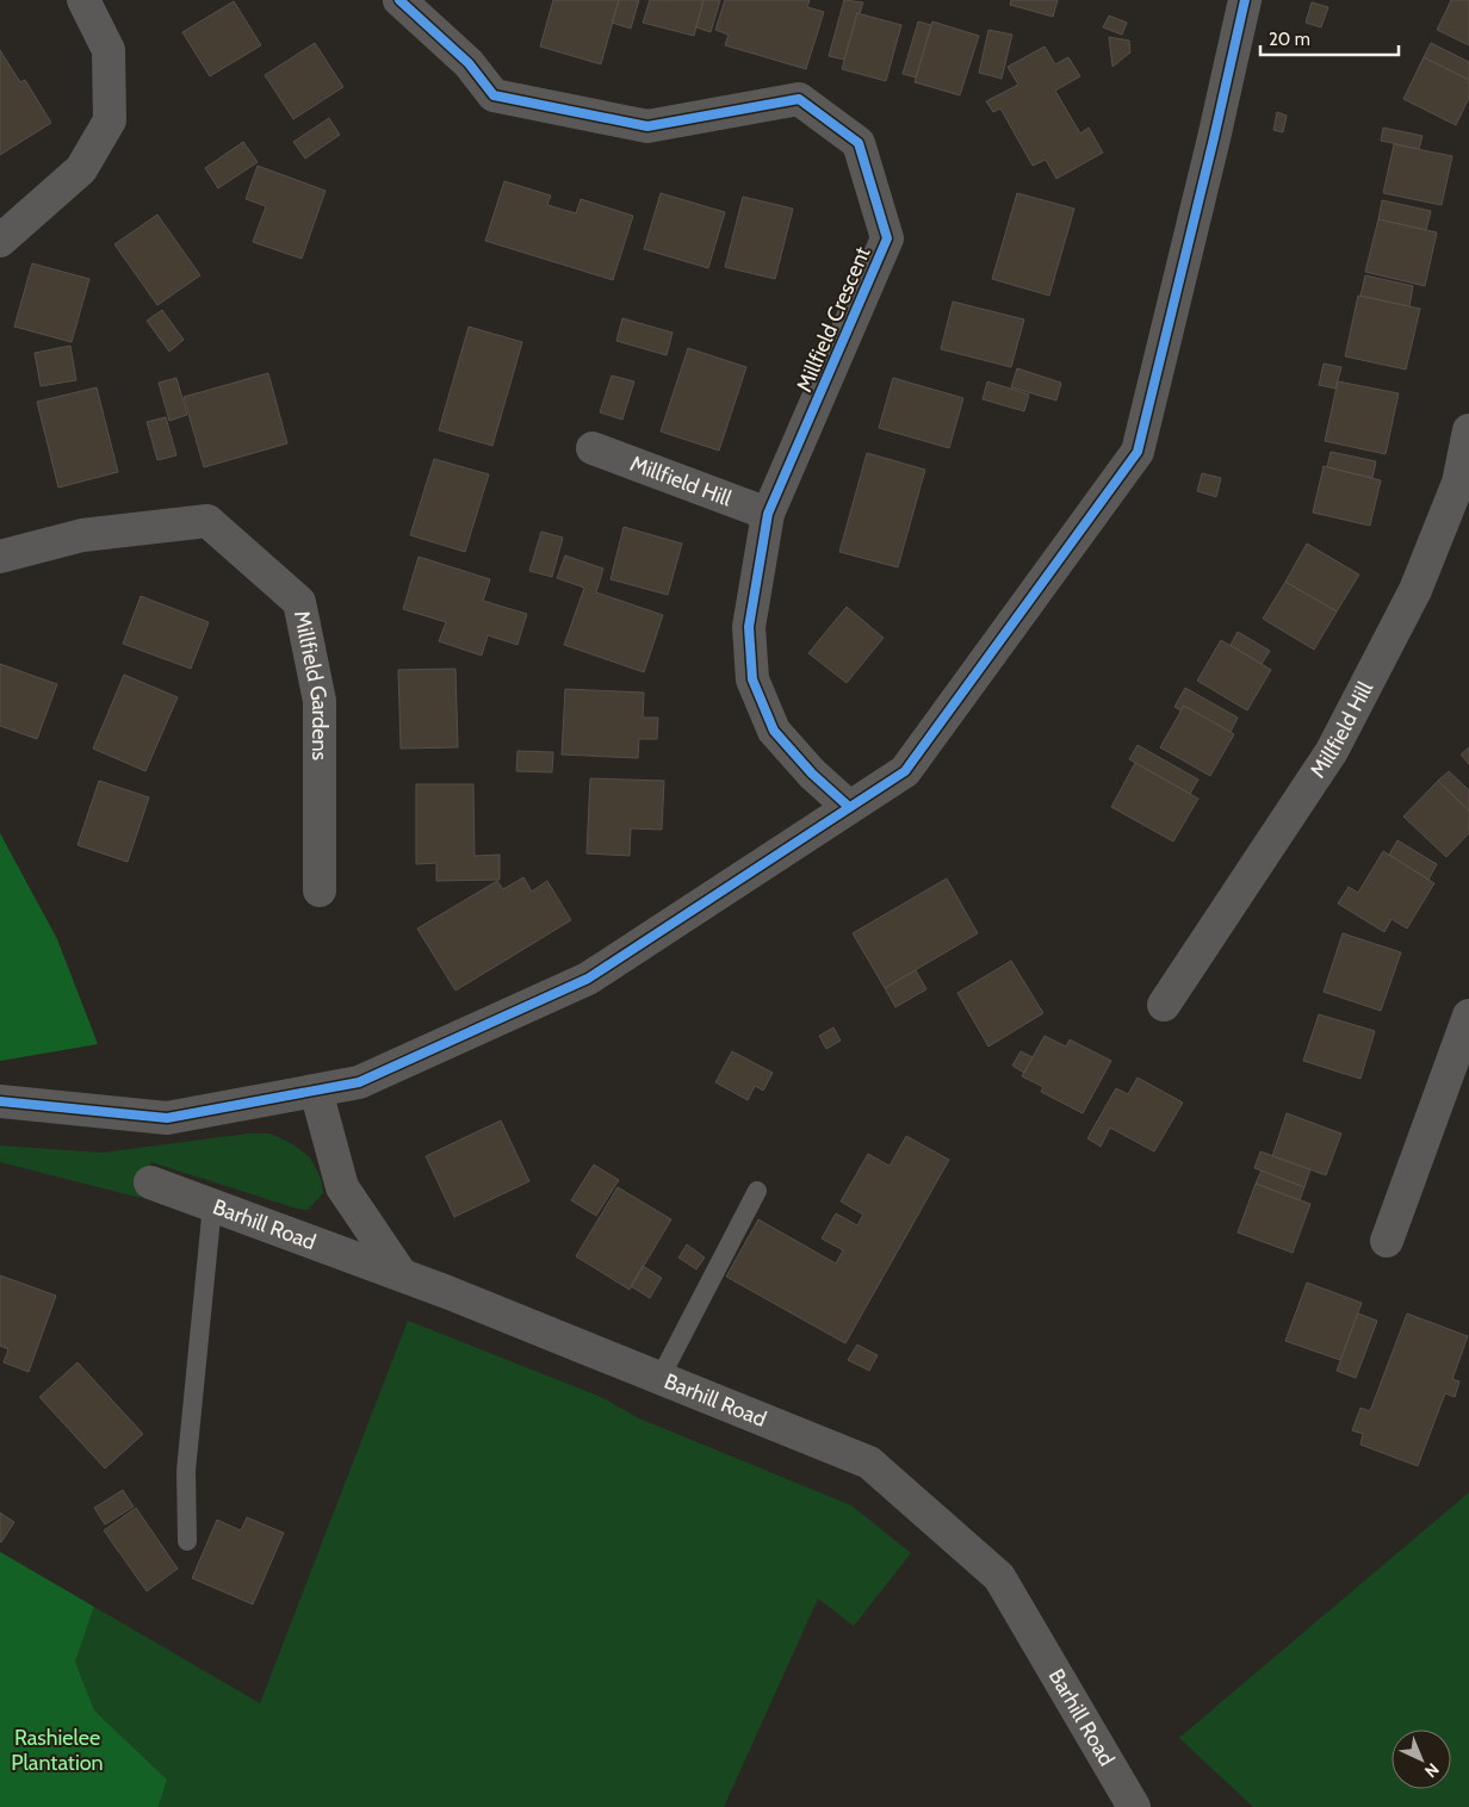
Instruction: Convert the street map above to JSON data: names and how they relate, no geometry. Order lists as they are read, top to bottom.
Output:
{
  "streets": {
    "street": [
      "Millfield Crescent",
      "Millfield Hill",
      "Millfield Gardens",
      "Barhill Road"
    ]
  },
  "crossings": [
    ["Millfield Crescent", "Millfield Hill"]
  ],
  "parks": ["Rashielee Plantation"],
  "scale_bar": "20 m",
  "north": "bottom right"
}
